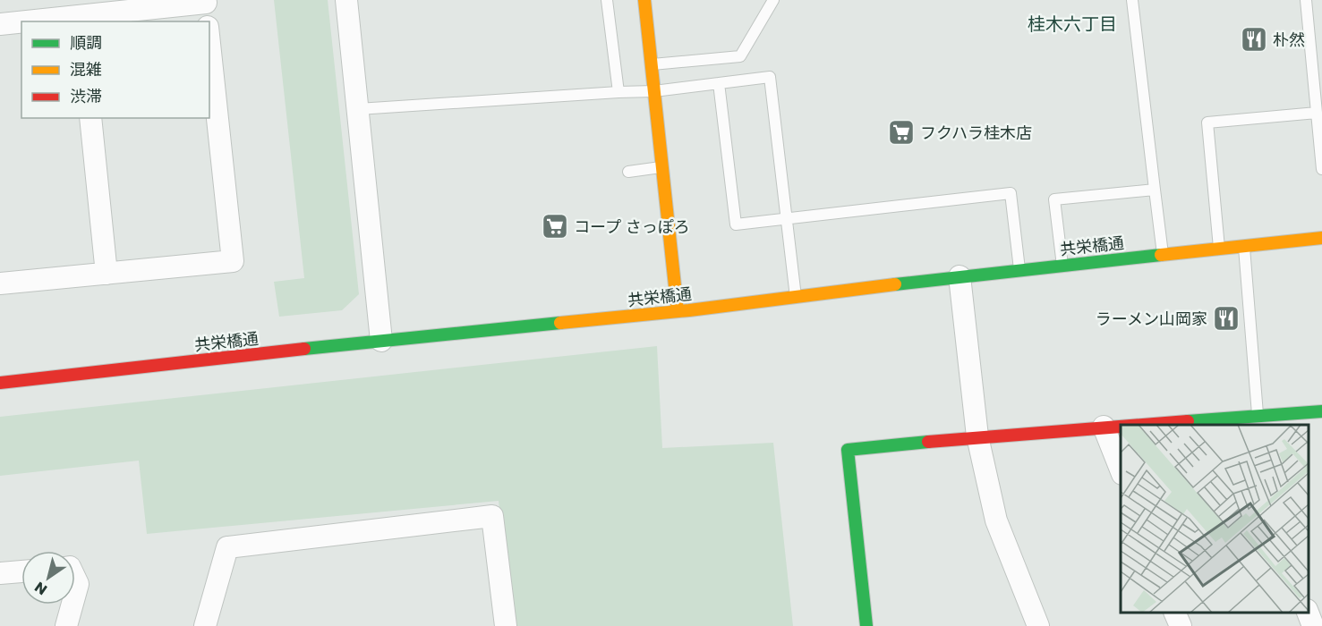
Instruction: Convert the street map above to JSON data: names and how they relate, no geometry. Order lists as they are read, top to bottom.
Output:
{
  "streets": {
    "street": ["共栄橋通"]
  },
  "districts": ["桂木六丁目"],
  "places": {
    "restaurant": ["朴然", "ラーメン山岡家"],
    "supermarket": ["フクハラ桂木店", "コープ さっぽろ"]
  },
  "legend": ["順調", "混雑", "渋滞"],
  "north": "bottom left"
}
